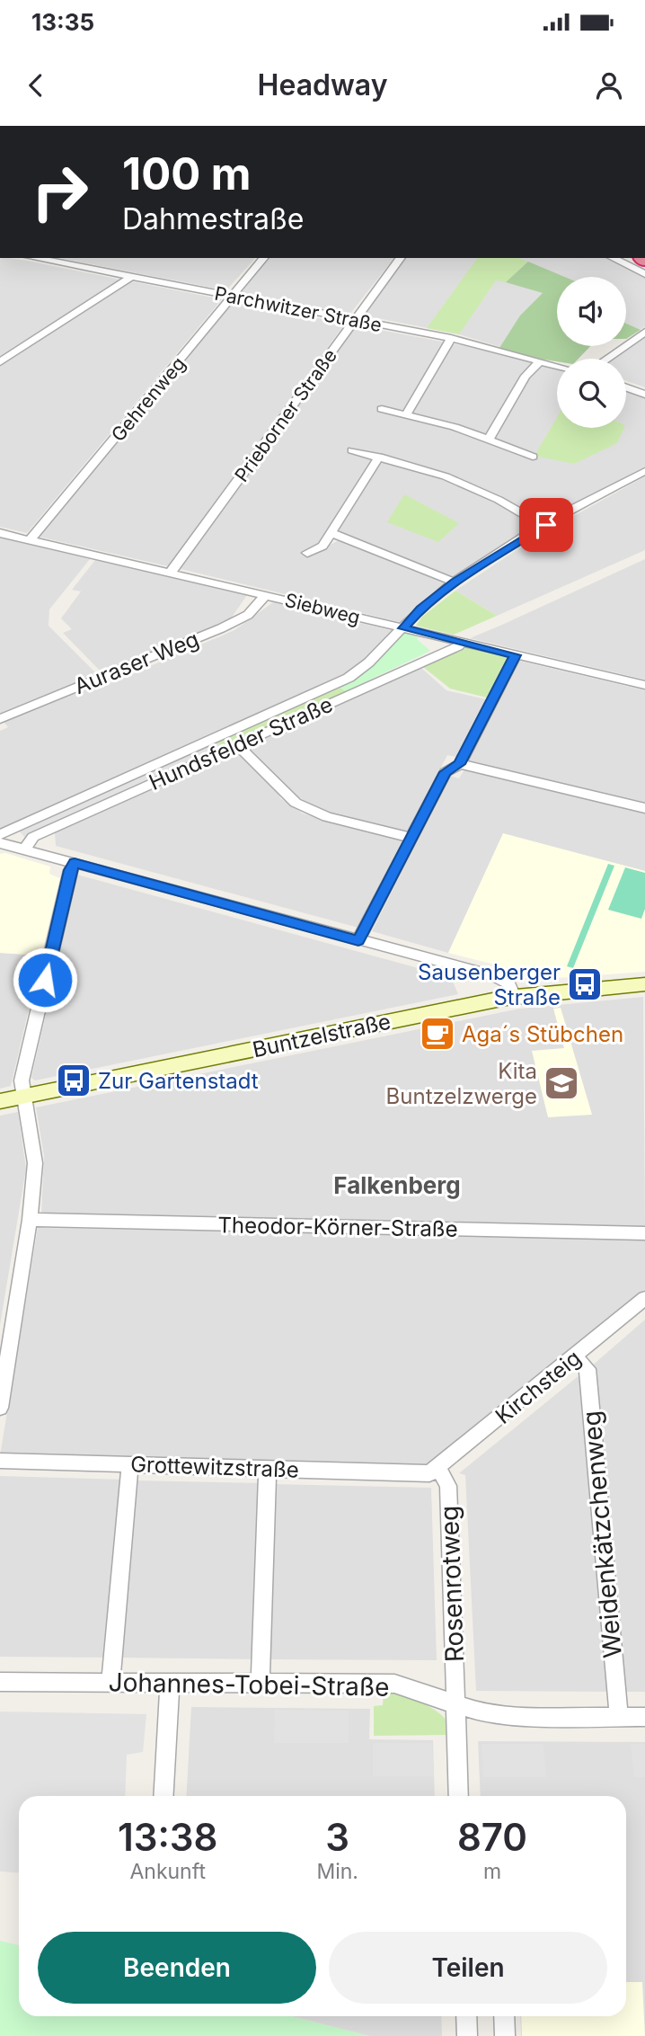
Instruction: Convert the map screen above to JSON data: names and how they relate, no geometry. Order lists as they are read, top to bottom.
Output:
{
  "streets": {
    "street": [
      "Parchwitzer Straße",
      "Gehrenweg",
      "Prieborner Straße",
      "Siebweg",
      "Auraser Weg",
      "Hundsfelder Straße",
      "Buntzelstraße",
      "Theodor-Körner-Straße",
      "Kirchsteig",
      "Grottewitzstraße",
      "Weidenkätzchenweg",
      "Rosenrotweg",
      "Johannes-Tobei-Straße"
    ]
  },
  "crossings": [
    ["Parchwitzer Straße", "Gehrenweg"],
    ["Parchwitzer Straße", "Prieborner Straße"],
    ["Gehrenweg", "Siebweg"],
    ["Prieborner Straße", "Siebweg"],
    ["Siebweg", "Auraser Weg"],
    ["Siebweg", "Hundsfelder Straße"],
    ["Kirchsteig", "Grottewitzstraße"],
    ["Kirchsteig", "Weidenkätzchenweg"],
    ["Kirchsteig", "Rosenrotweg"],
    ["Grottewitzstraße", "Rosenrotweg"],
    ["Weidenkätzchenweg", "Johannes-Tobei-Straße"],
    ["Rosenrotweg", "Johannes-Tobei-Straße"]
  ],
  "districts": ["Falkenberg"],
  "places": {
    "bus stop": ["Sausenberger Straße", "Zur Gartenstadt"],
    "cafe": ["Aga´s Stübchen"],
    "school or university": ["Kita Buntzelzwerge"]
  },
  "page": {
    "status": "13:35",
    "header": "Headway",
    "turn": ["100 m", "Dahmestraße"],
    "eta": [
      "13:38",
      "Ankunft",
      "3",
      "Min.",
      "870",
      "m"
    ],
    "buttons": ["Beenden", "Teilen"]
  }
}
